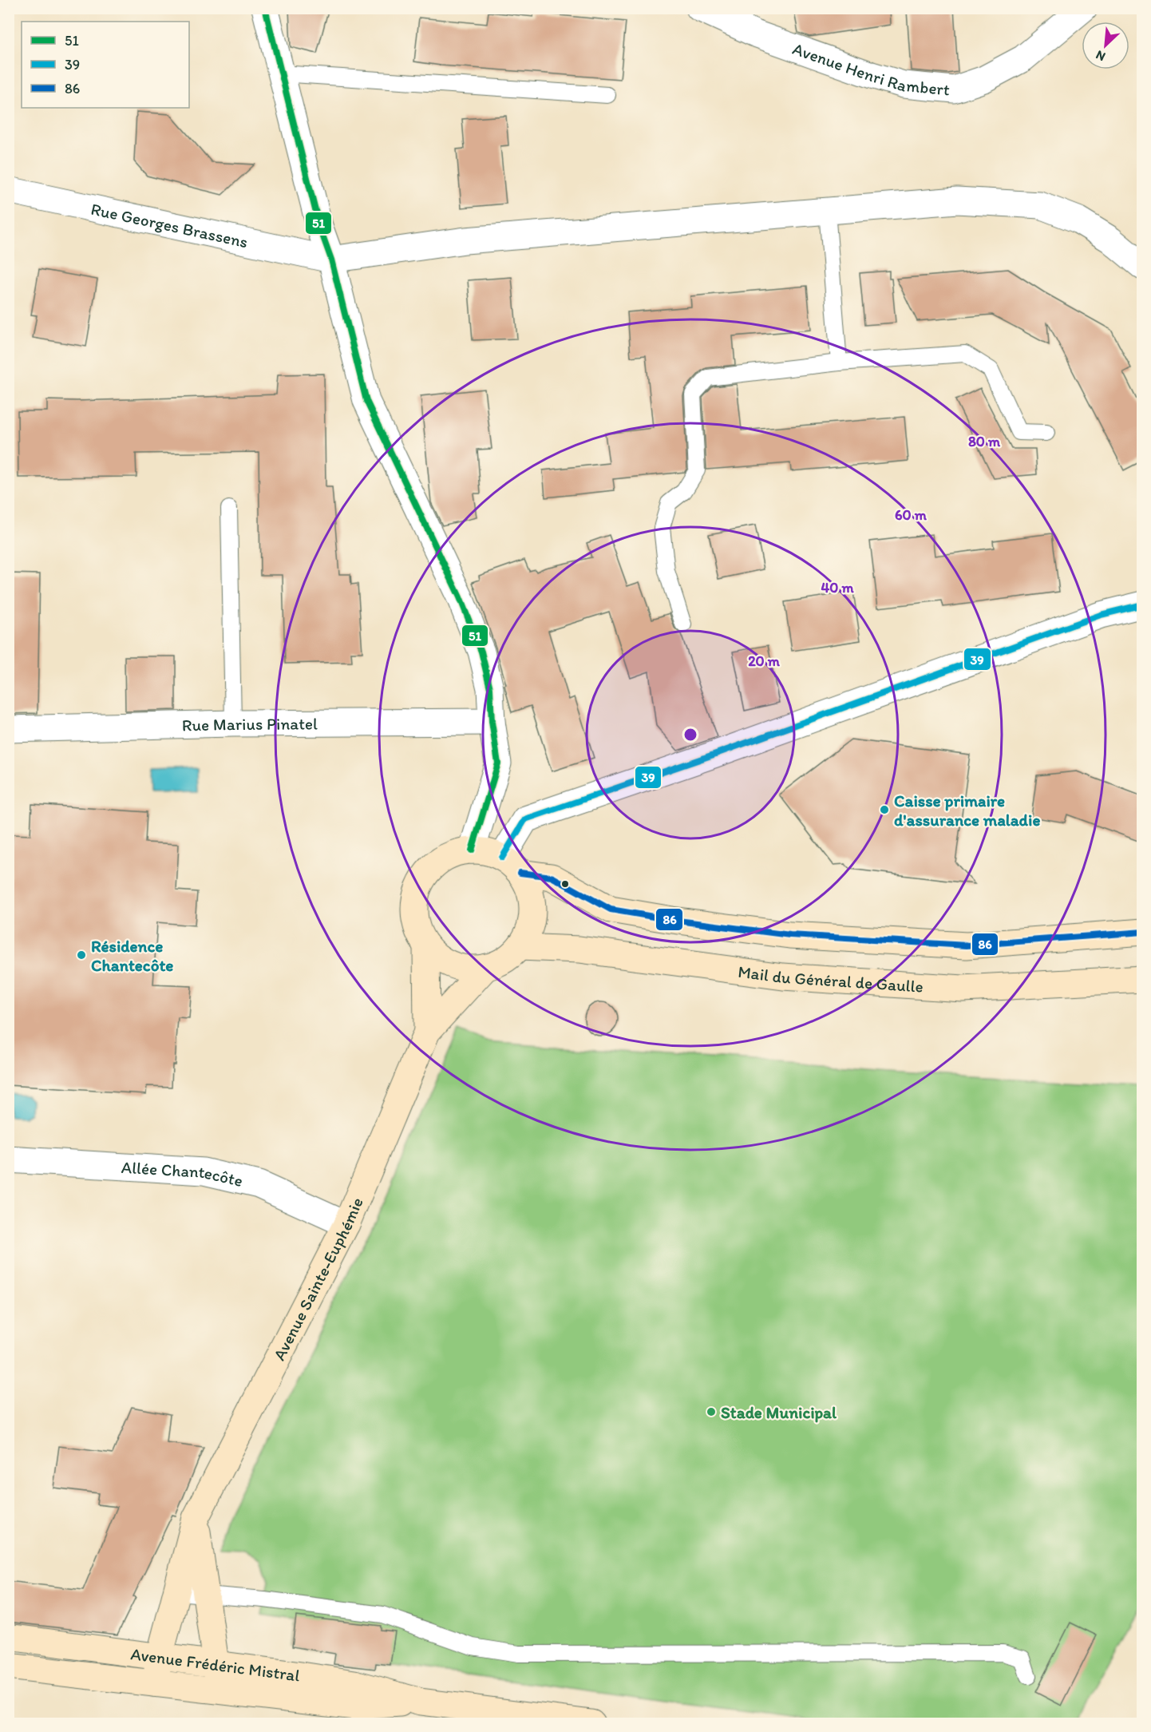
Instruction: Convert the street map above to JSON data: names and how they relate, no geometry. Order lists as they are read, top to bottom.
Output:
{
  "streets": {
    "street": [
      "Avenue Henri Rambert",
      "Rue Georges Brassens",
      "Rue Marius Pinatel",
      "Mail du Général de Gaulle",
      "Allée Chantecôte",
      "Avenue Sainte-Euphémie",
      "Avenue Frédéric Mistral"
    ]
  },
  "crossings": [
    ["Mail du Général de Gaulle", "Avenue Sainte-Euphémie"],
    ["Allée Chantecôte", "Avenue Sainte-Euphémie"],
    ["Avenue Sainte-Euphémie", "Avenue Frédéric Mistral"]
  ],
  "places": ["Caisse primaire d'assurance maladie", "Résidence Chantecôte", "Stade Municipal"],
  "lines": ["transit line 51", "transit line 39", "transit line 86"],
  "legend": ["51", "39", "86"],
  "north": "bottom left",
  "rings": [
    "80 m",
    "60 m",
    "40 m",
    "20 m"
  ]
}
